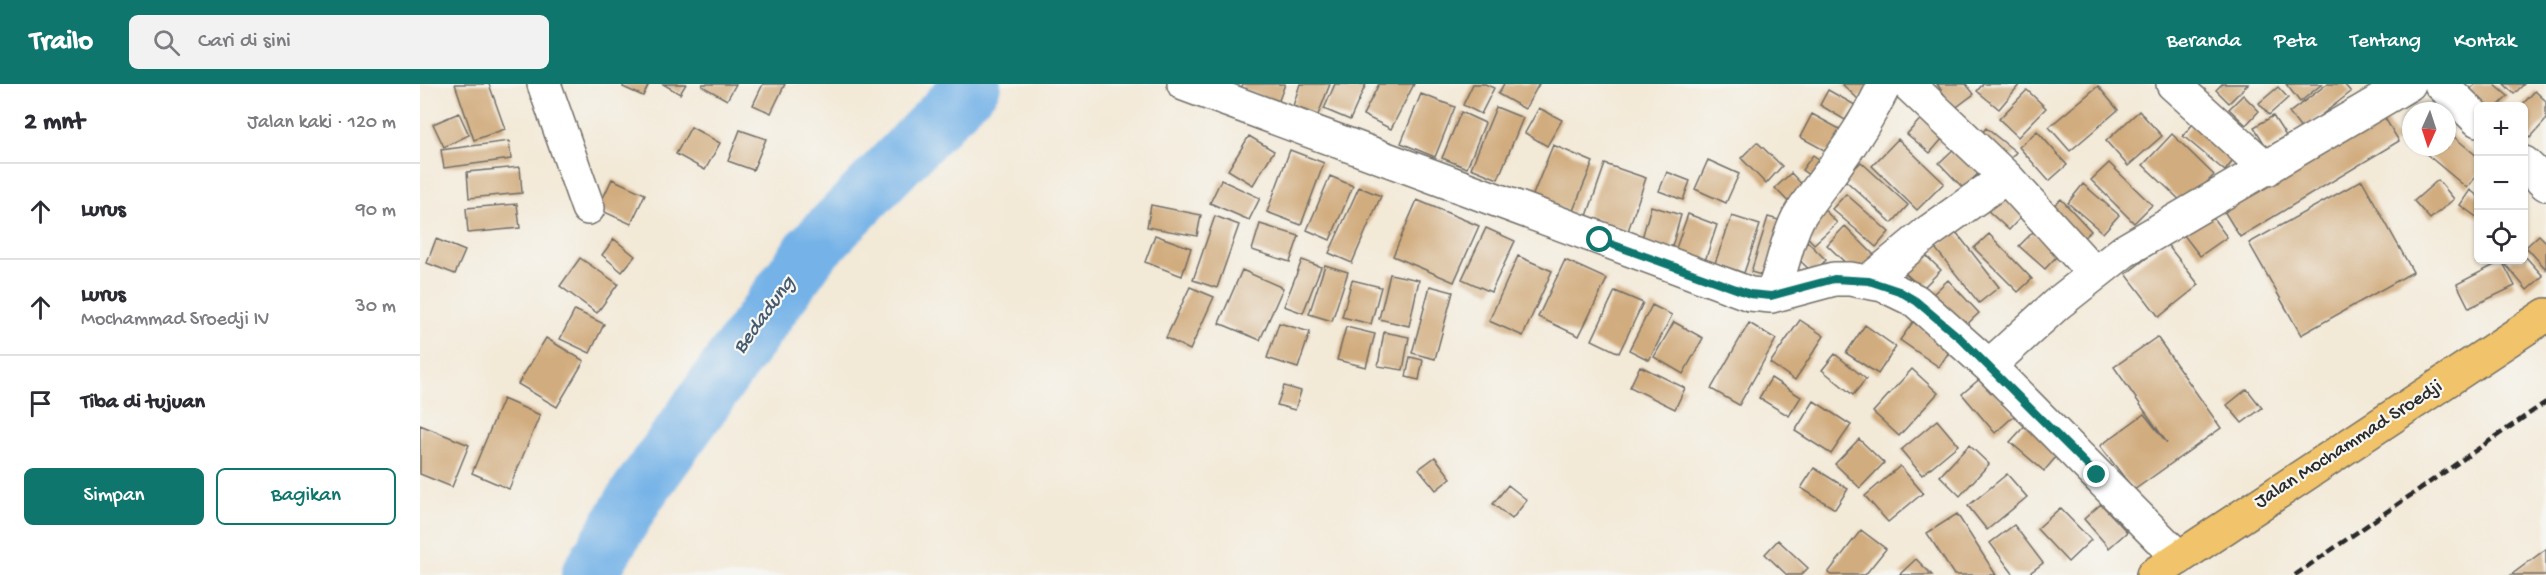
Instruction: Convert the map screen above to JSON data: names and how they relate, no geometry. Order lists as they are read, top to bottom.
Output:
{
  "streets": {
    "main road": ["Jalan Mochammad Sroedji"]
  },
  "water": ["Bedadung"],
  "north": "bottom",
  "page": {
    "header": "Trailo",
    "search": "Cari di sini",
    "nav": [
      "Beranda",
      "Peta",
      "Tentang",
      "Kontak"
    ],
    "heading": ["2 mnt", "Jalan kaki · 120 m"],
    "map_buttons": ["+", "−"],
    "list": [
      ["Lurus", "90 m"],
      ["Lurus", "Mochammad Sroedji IV", "30 m"],
      "Tiba di tujuan"
    ],
    "buttons": ["Simpan", "Bagikan"]
  }
}
